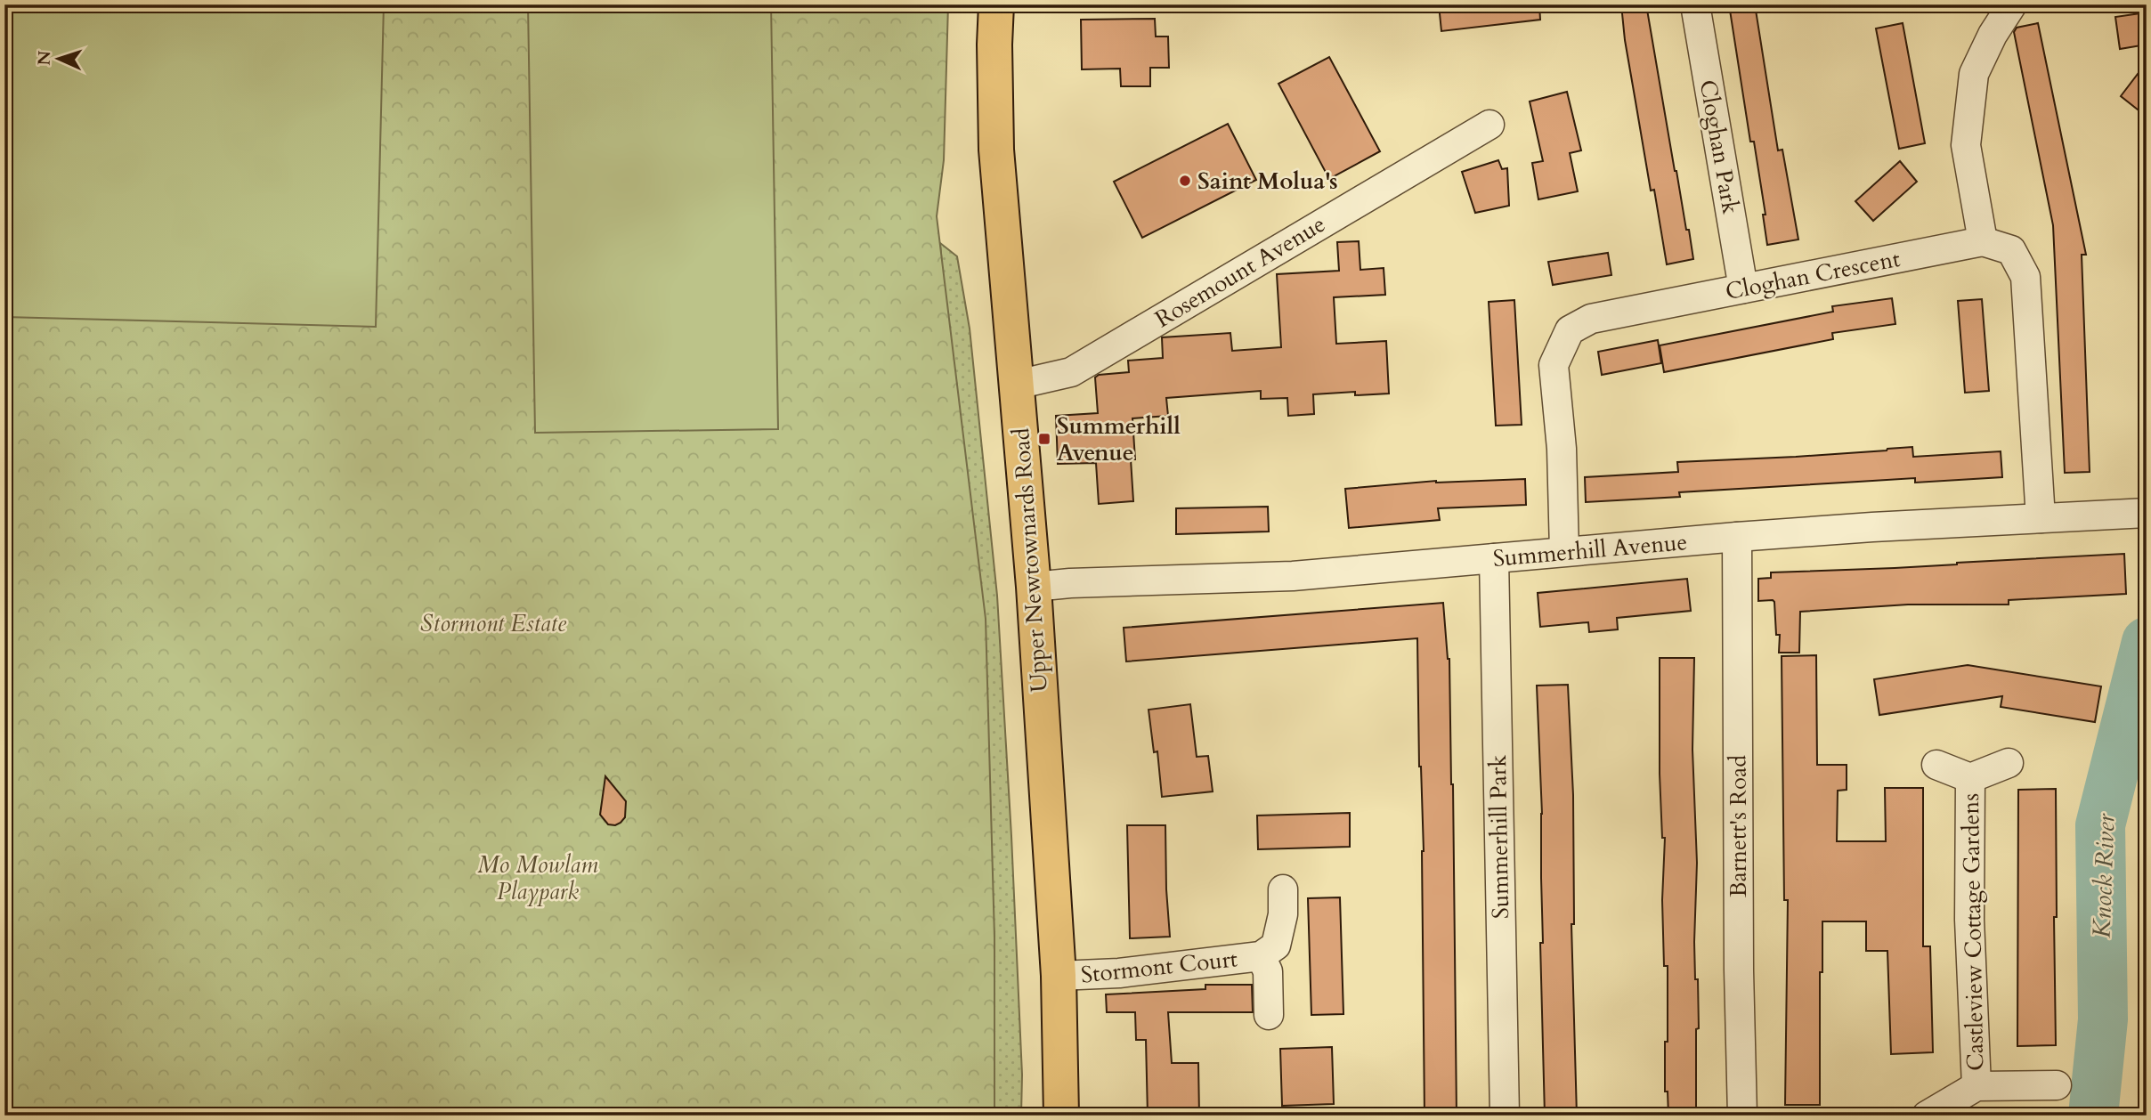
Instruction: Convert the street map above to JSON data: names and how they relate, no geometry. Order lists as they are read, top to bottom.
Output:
{
  "streets": {
    "highway": ["Upper Newtownards Road"],
    "street": [
      "Cloghan Park",
      "Rosemount Avenue",
      "Cloghan Crescent",
      "Summerhill Avenue",
      "Barnett's Road",
      "Summerhill Park",
      "Castleview Cottage Gardens",
      "Stormont Court"
    ]
  },
  "crossings": [
    ["Cloghan Park", "Cloghan Crescent"],
    ["Rosemount Avenue", "Upper Newtownards Road"],
    ["Cloghan Crescent", "Summerhill Avenue"],
    ["Summerhill Avenue", "Upper Newtownards Road"],
    ["Summerhill Avenue", "Barnett's Road"],
    ["Summerhill Avenue", "Summerhill Park"],
    ["Upper Newtownards Road", "Stormont Court"]
  ],
  "water": ["Knock River"],
  "parks": ["Stormont Estate", "Mo Mowlam Playpark"],
  "places": {
    "other": ["Saint Molua's"],
    "transit": ["Summerhill Avenue"]
  },
  "north": "left"
}
